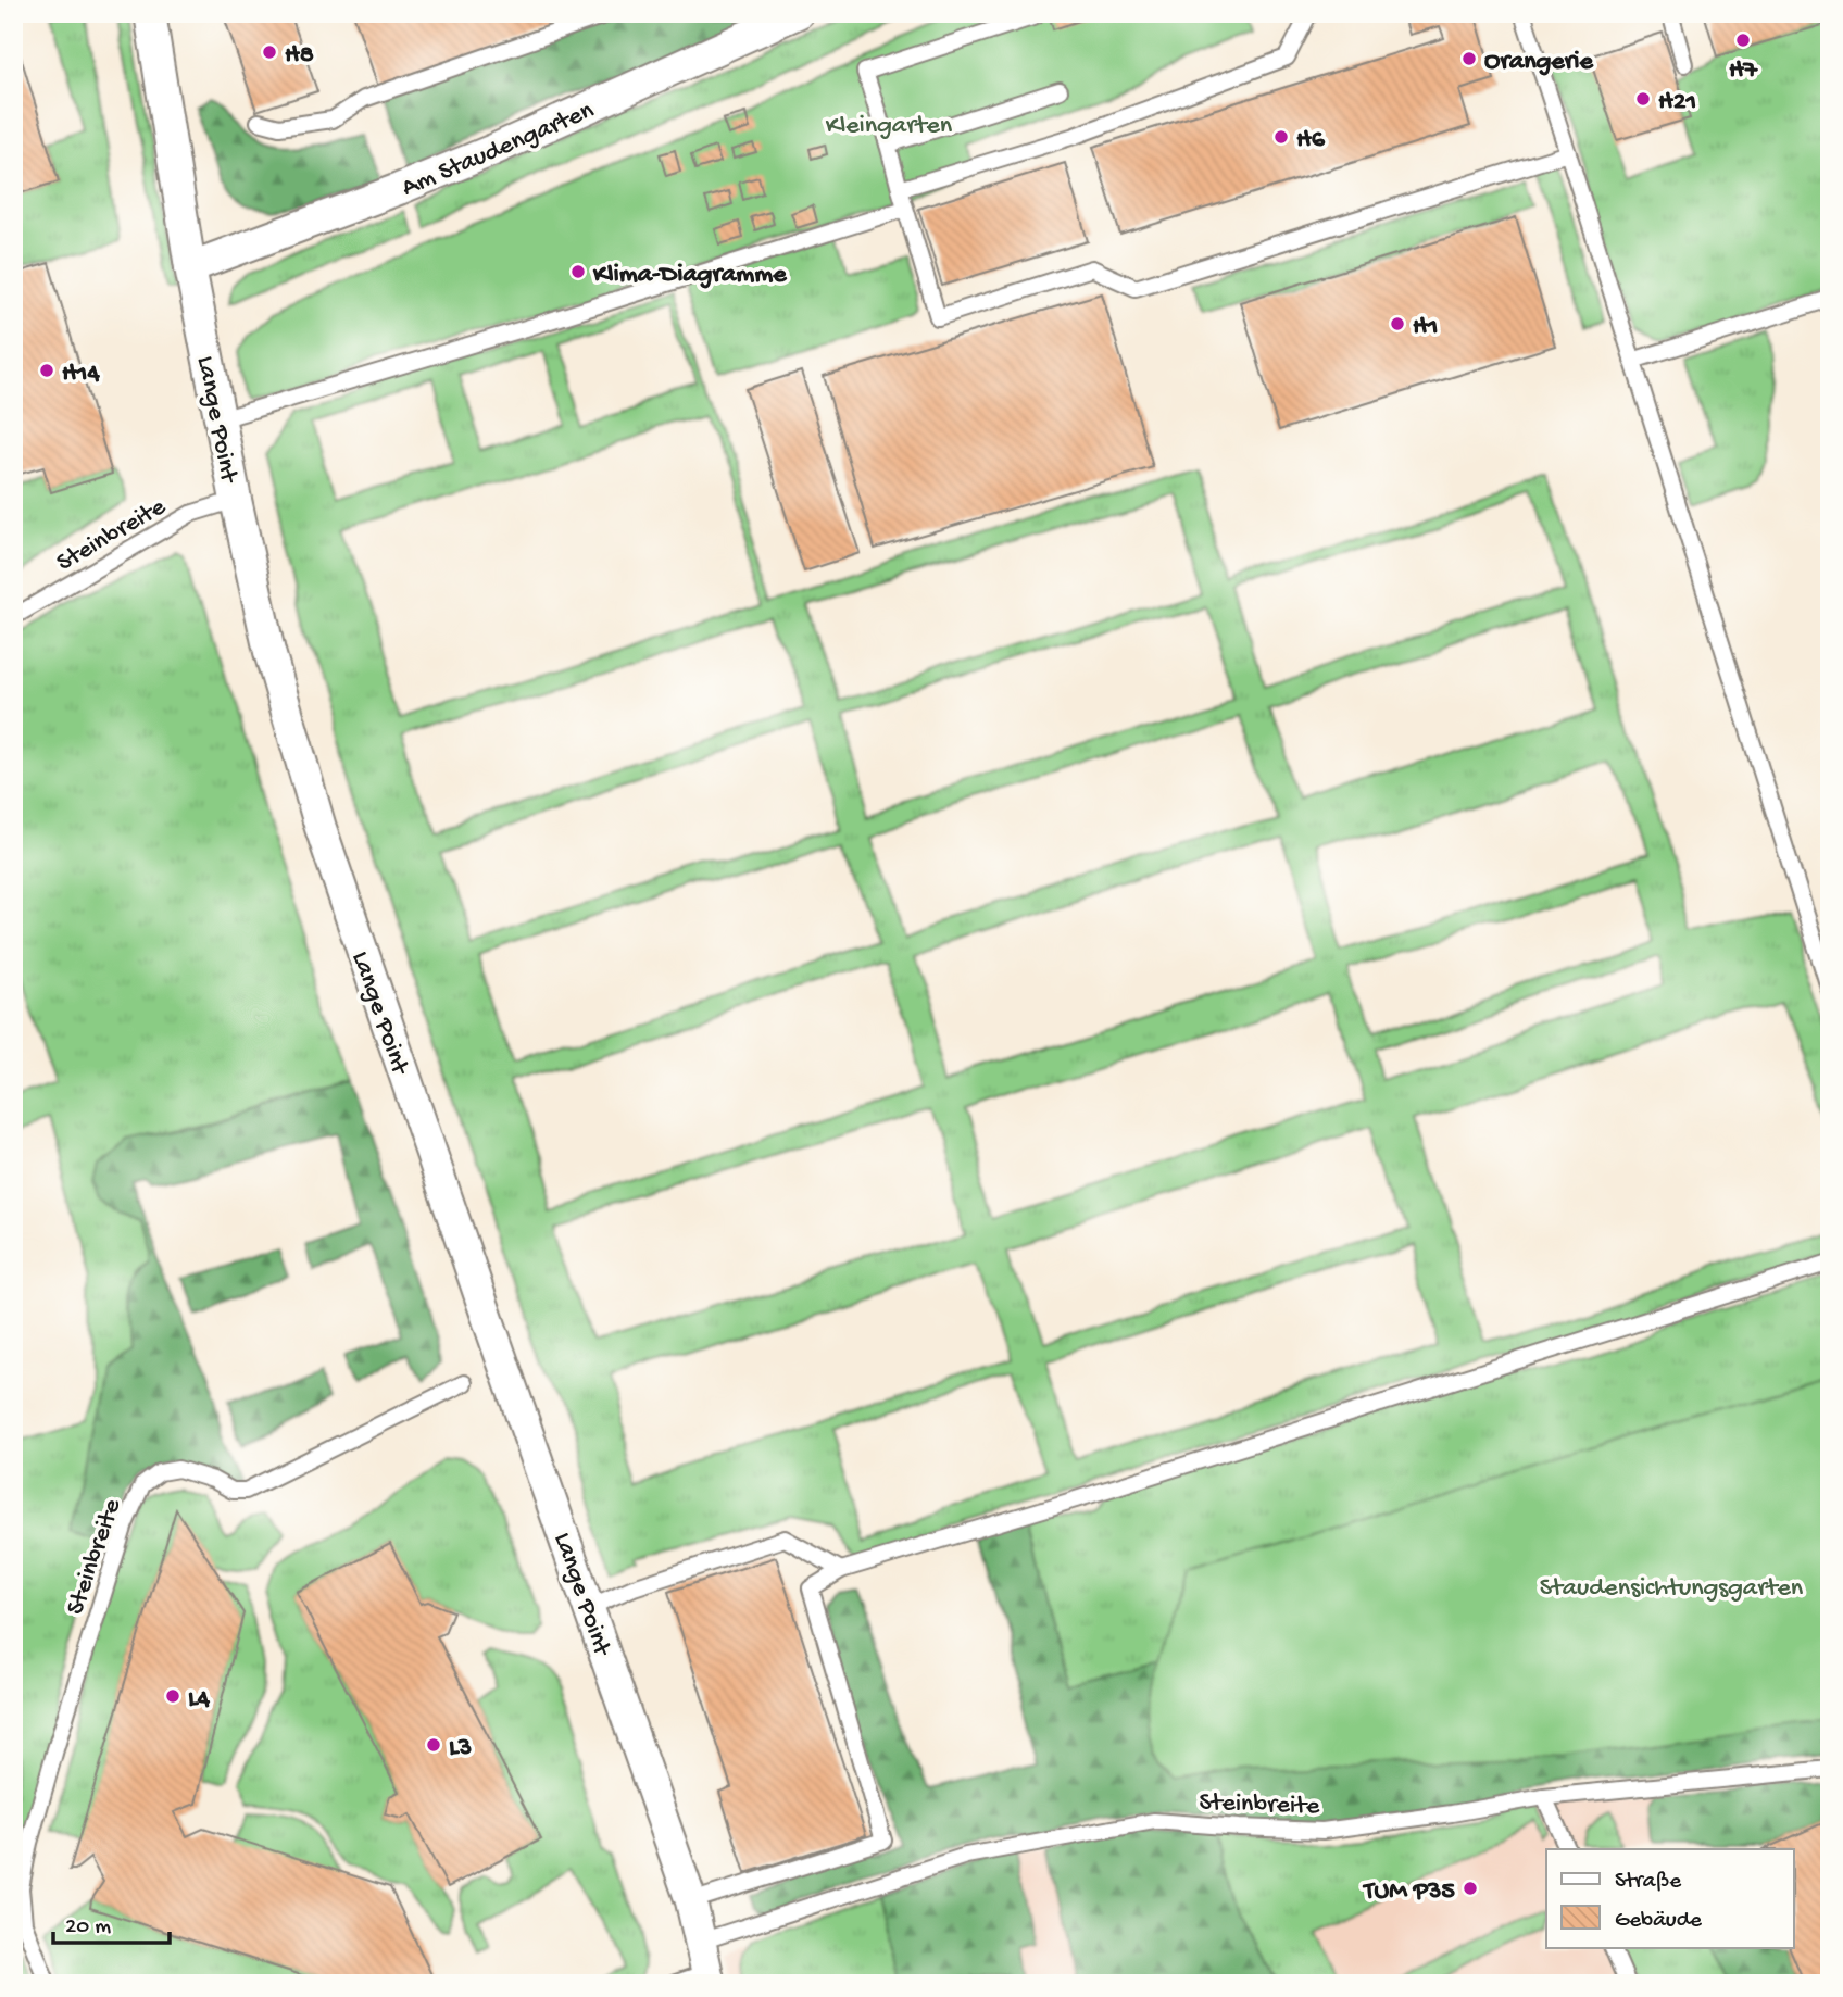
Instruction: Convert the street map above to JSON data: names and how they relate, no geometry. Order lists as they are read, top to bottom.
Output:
{
  "streets": {
    "street": ["Am Staudengarten", "Lange Point"],
    "lane": ["Steinbreite"]
  },
  "crossings": [
    ["Am Staudengarten", "Lange Point"],
    ["Lange Point", "Steinbreite"]
  ],
  "parks": ["Kleingarten", "Staudensichtungsgarten"],
  "places": [
    "H7",
    "H8",
    "Orangerie",
    "H21",
    "H6",
    "Klima-Diagramme",
    "H1",
    "H14",
    "L4",
    "L3",
    "TUM P35"
  ],
  "legend": ["Straße", "Gebäude"],
  "scale_bar": "20 m"
}
